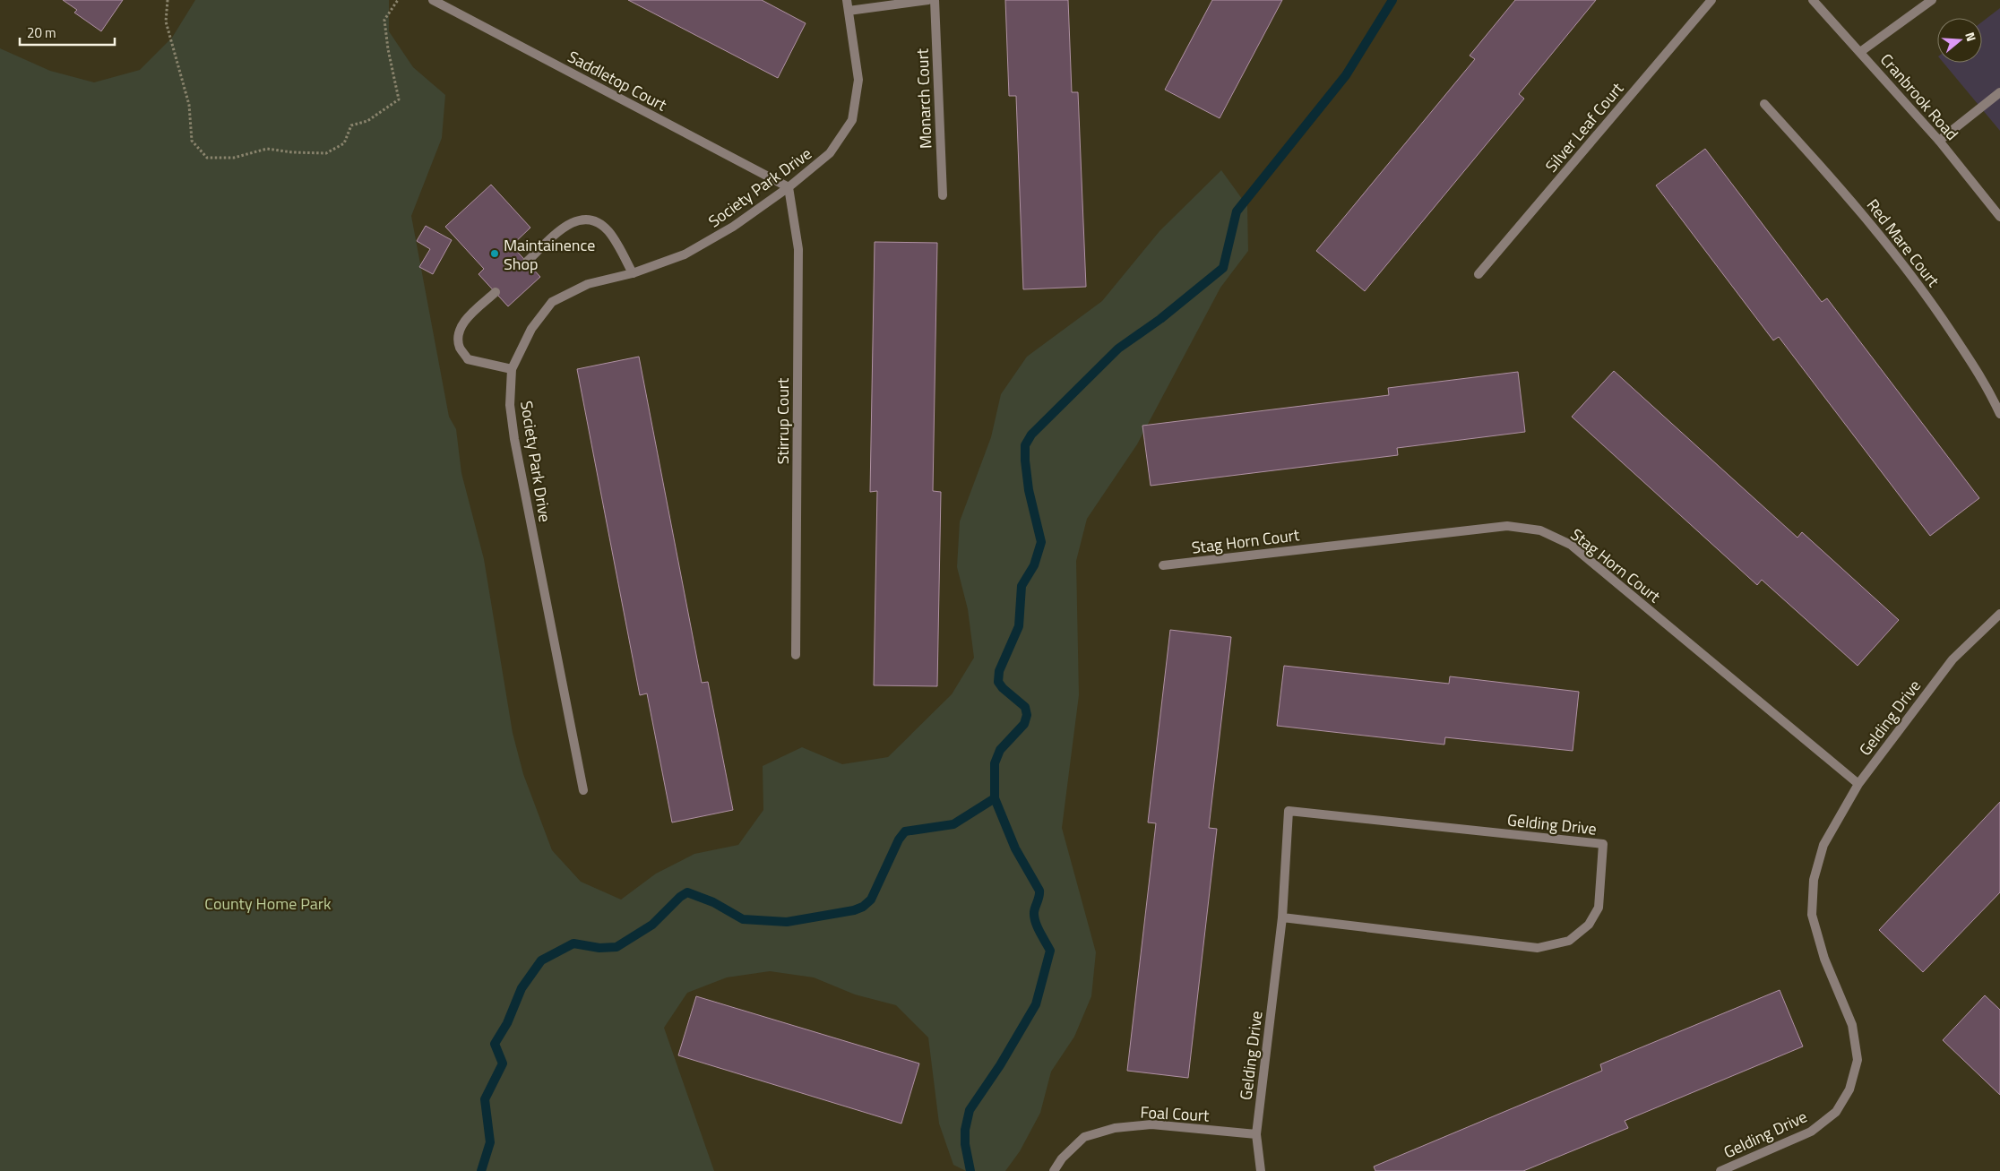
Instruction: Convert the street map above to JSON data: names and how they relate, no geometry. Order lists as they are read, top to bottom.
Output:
{
  "streets": {
    "street": [
      "Saddletop Court",
      "Cranbrook Road",
      "Monarch Court",
      "Silver Leaf Court",
      "Society Park Drive",
      "Red Mare Court",
      "Stirrup Court",
      "Stag Horn Court",
      "Gelding Drive",
      "Foal Court"
    ]
  },
  "crossings": [
    ["Saddletop Court", "Society Park Drive"],
    ["Saddletop Court", "Stirrup Court"],
    ["Society Park Drive", "Stirrup Court"],
    ["Stag Horn Court", "Gelding Drive"],
    ["Gelding Drive", "Foal Court"]
  ],
  "parks": ["County Home Park"],
  "places": ["Maintainence Shop"],
  "scale_bar": "20 m",
  "north": "right"
}
